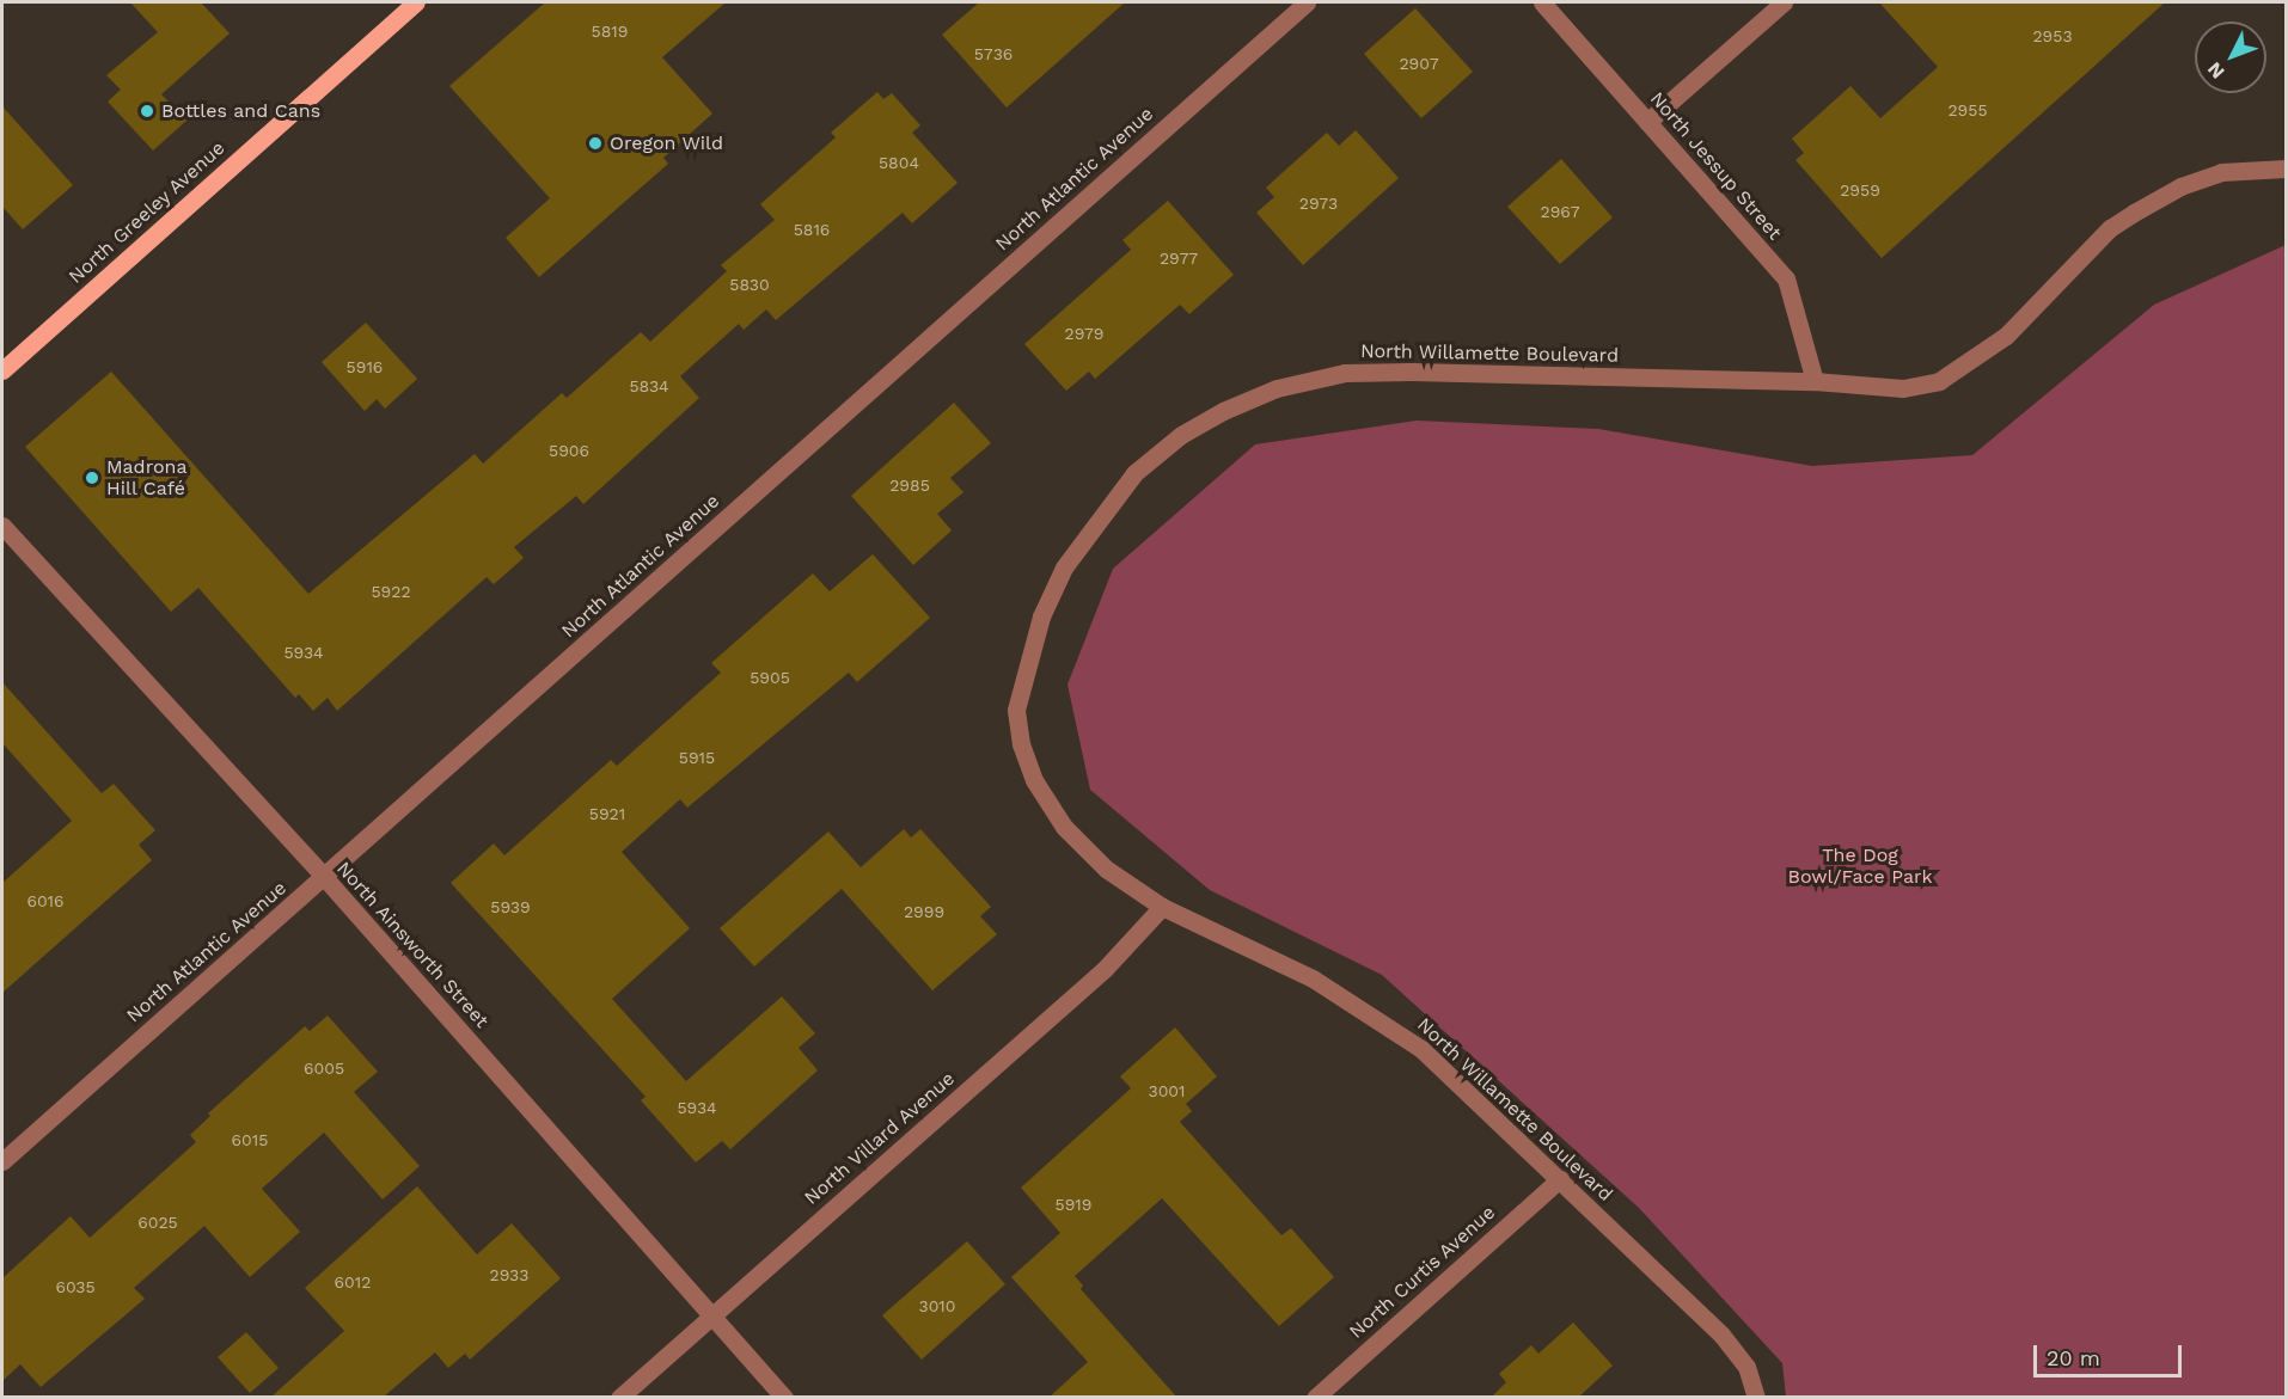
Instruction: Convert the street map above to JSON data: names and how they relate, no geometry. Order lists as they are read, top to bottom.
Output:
{
  "streets": {
    "main road": ["North Greeley Avenue"],
    "street": [
      "North Jessup Street",
      "North Atlantic Avenue",
      "North Willamette Boulevard",
      "North Ainsworth Street",
      "North Villard Avenue",
      "North Curtis Avenue"
    ]
  },
  "crossings": [
    ["North Jessup Street", "North Willamette Boulevard"],
    ["North Atlantic Avenue", "North Ainsworth Street"],
    ["North Willamette Boulevard", "North Villard Avenue"],
    ["North Willamette Boulevard", "North Curtis Avenue"],
    ["North Ainsworth Street", "North Villard Avenue"]
  ],
  "parks": ["The Dog Bowl/Face Park"],
  "places": ["Bottles and Cans", "Oregon Wild", "Madrona Hill Café"],
  "house_numbers": [
    "5819",
    "2953",
    "5736",
    "2907",
    "2955",
    "5804",
    "2959",
    "2973",
    "2967",
    "5816",
    "2977",
    "5830",
    "2979",
    "5916",
    "5834",
    "5906",
    "2985",
    "5922",
    "5934",
    "5905",
    "5915",
    "5921",
    "6016",
    "5939",
    "2999",
    "6005",
    "3001",
    "5934",
    "6015",
    "5919",
    "6025",
    "2933",
    "6012",
    "6035",
    "3010"
  ],
  "scale_bar": "20 m",
  "north": "bottom left"
}
